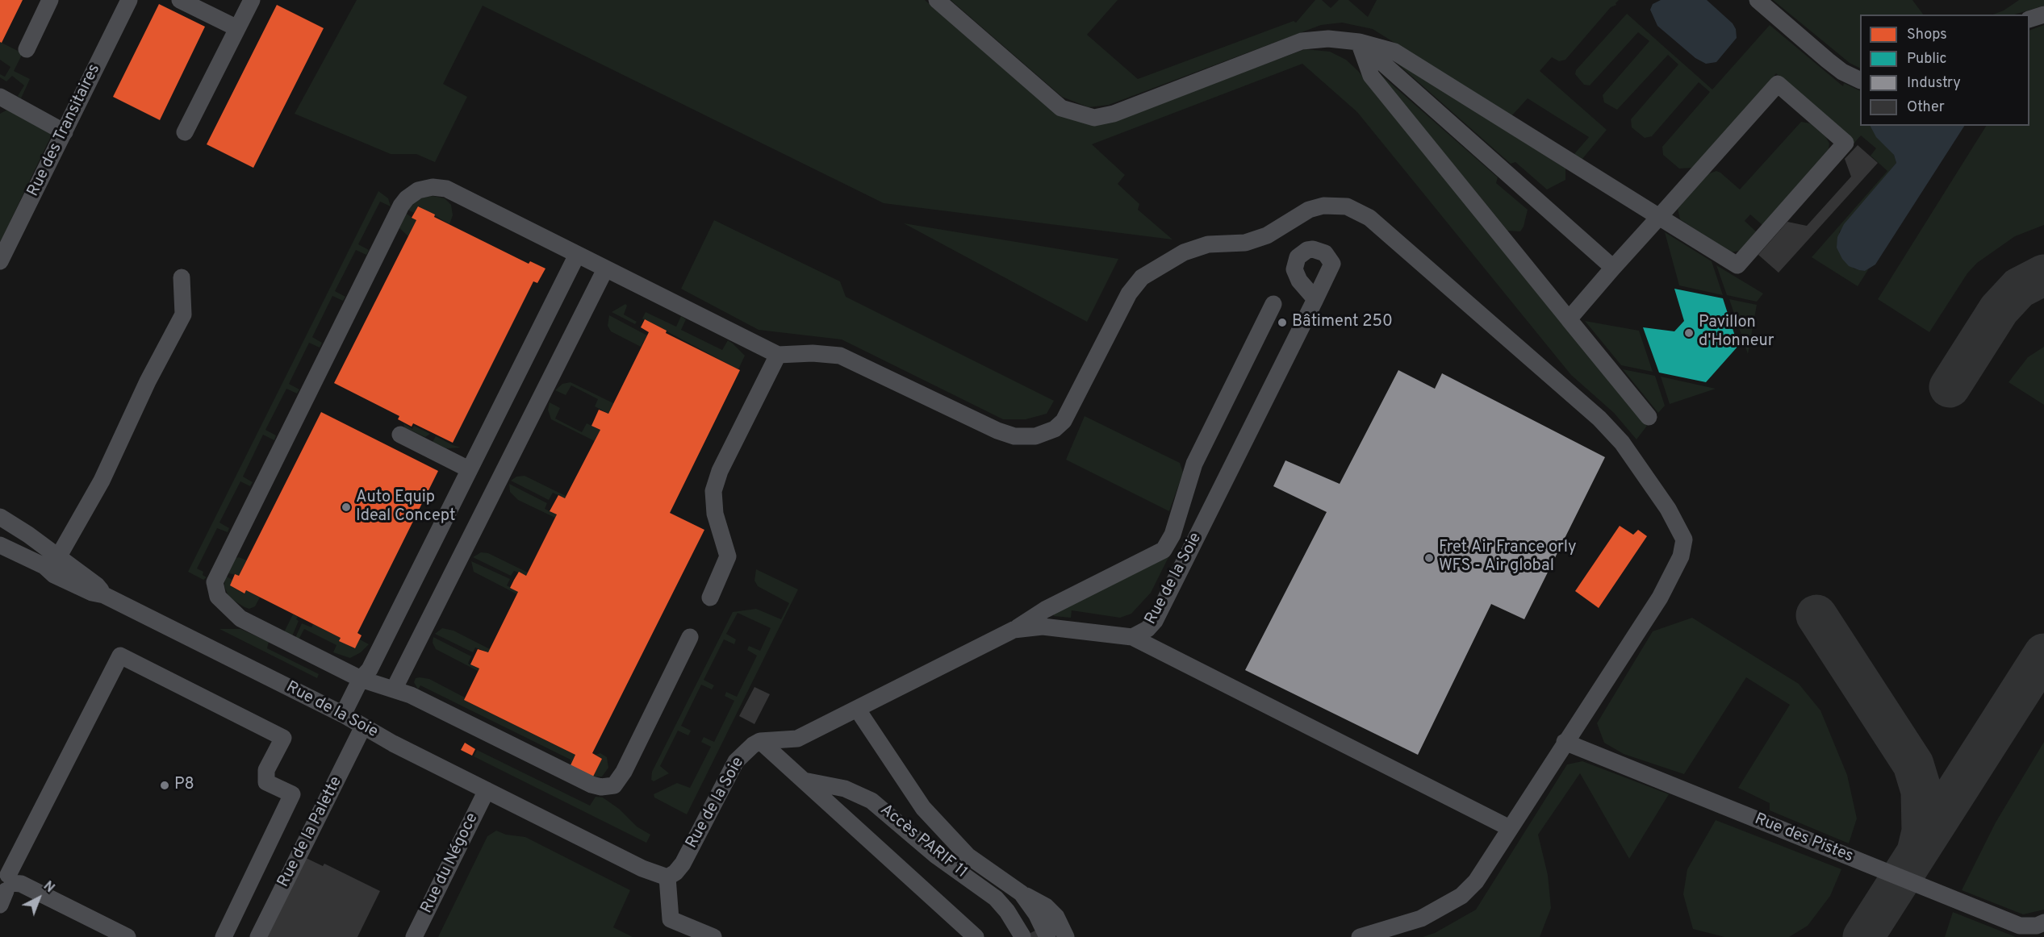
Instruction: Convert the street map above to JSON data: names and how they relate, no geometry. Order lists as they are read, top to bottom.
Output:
{
  "streets": {
    "street": [
      "Rue des Transitaires",
      "Rue de la Soie",
      "Rue de la Palette",
      "Rue des Pistes",
      "Accès PARIF 11",
      "Rue du Négoce"
    ]
  },
  "crossings": [
    ["Rue de la Soie", "Rue de la Palette"],
    ["Rue de la Soie", "Accès PARIF 11"],
    ["Rue de la Soie", "Rue du Négoce"]
  ],
  "places": [
    "Bâtiment 250",
    "Pavillon d'Honneur",
    "Auto Equip Ideal Concept",
    "Fret Air France orly WFS - Air global",
    "P8"
  ],
  "legend": [
    "Shops",
    "Public",
    "Industry",
    "Other"
  ],
  "north": "top right"
}
